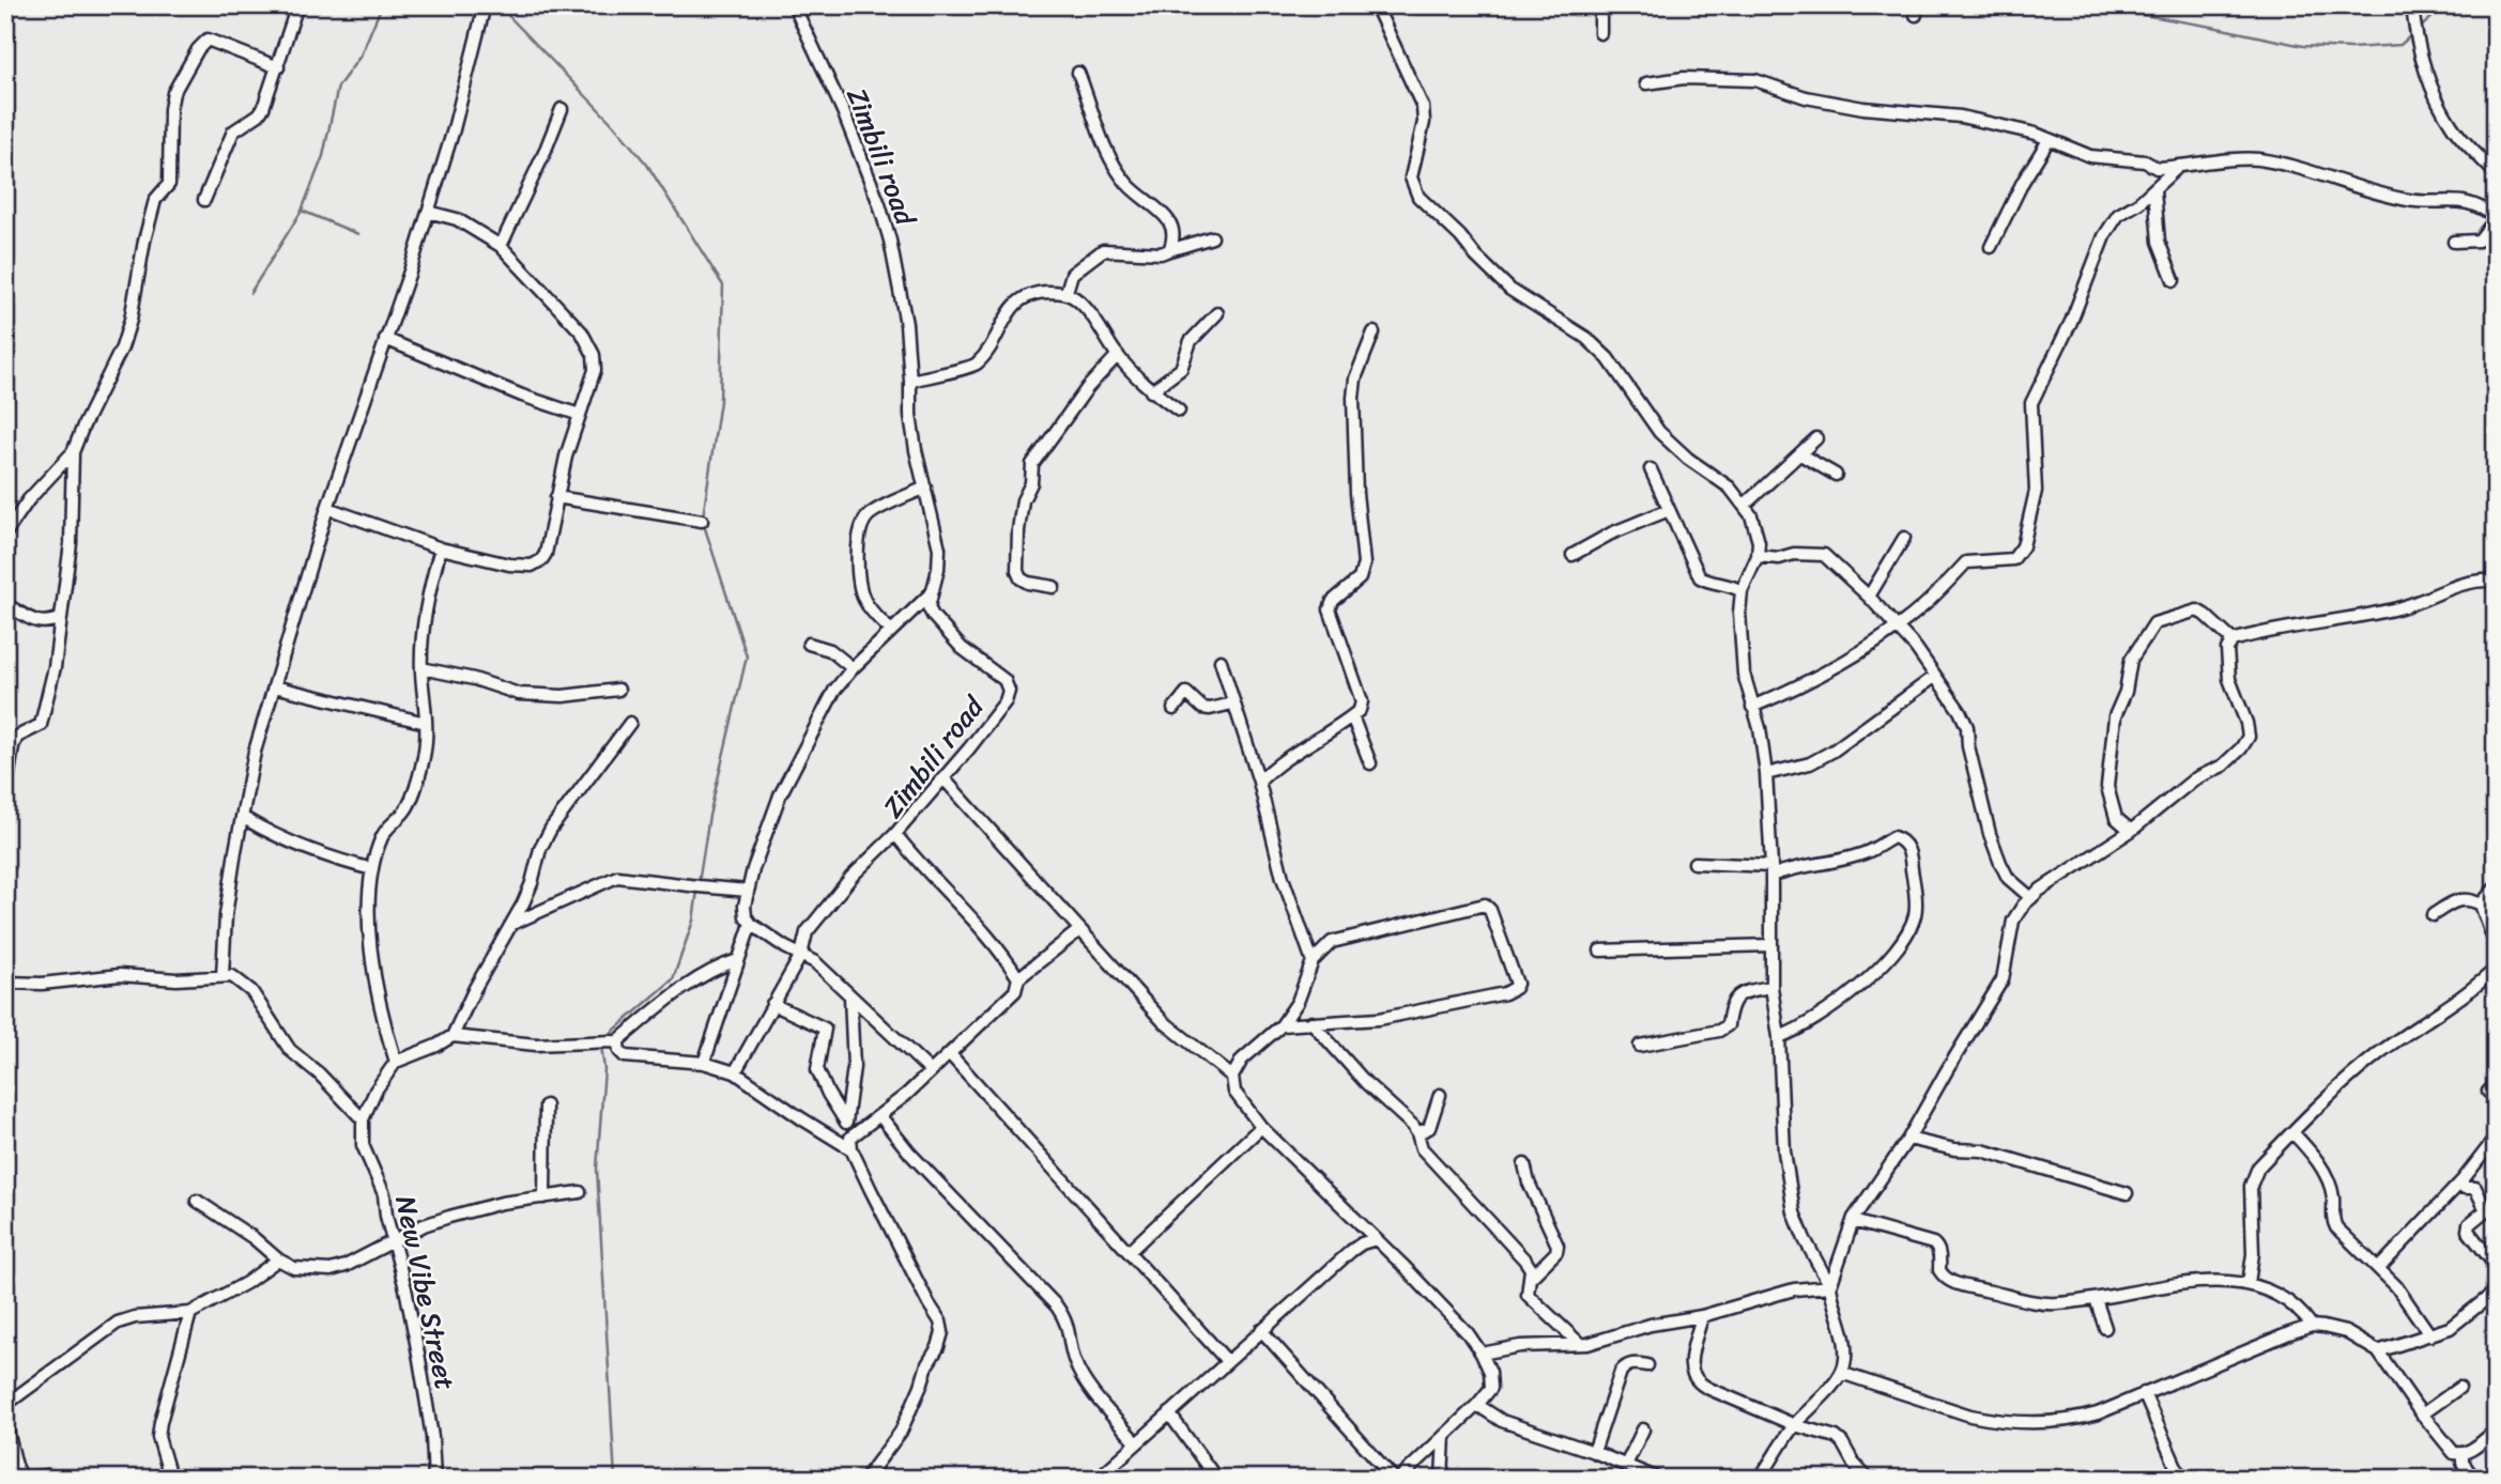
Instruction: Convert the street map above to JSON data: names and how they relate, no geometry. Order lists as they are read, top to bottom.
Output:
{
  "streets": {
    "street": ["Zimbili road", "New Vibe Street"]
  }
}
